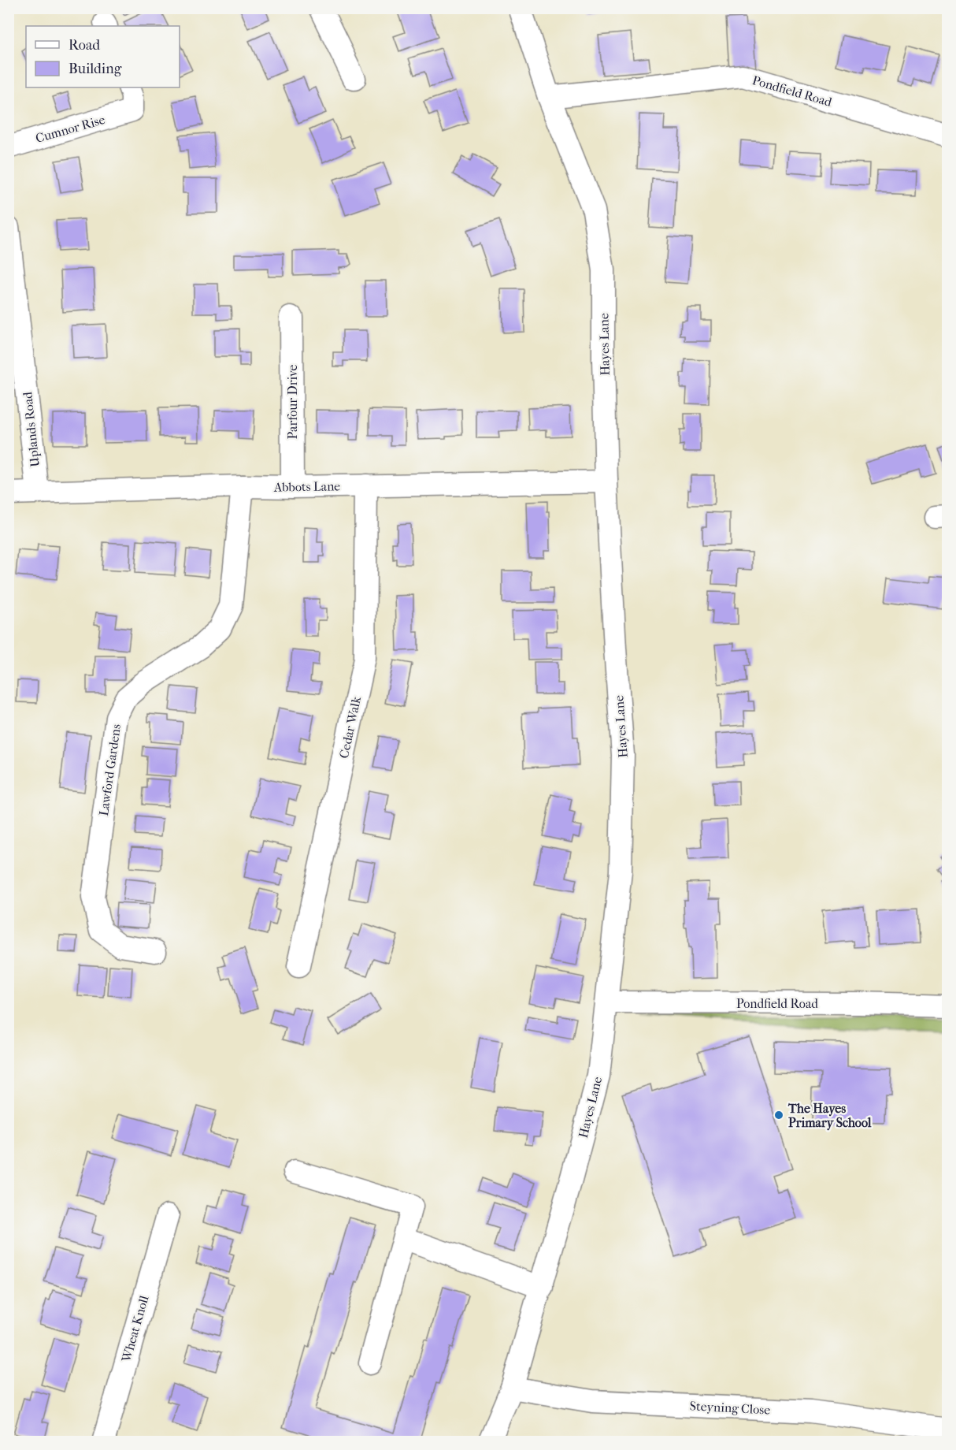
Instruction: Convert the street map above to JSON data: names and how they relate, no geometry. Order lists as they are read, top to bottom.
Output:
{
  "streets": {
    "street": [
      "Pondfield Road",
      "Cumnor Rise",
      "Hayes Lane",
      "Parfour Drive",
      "Uplands Road",
      "Abbots Lane",
      "Cedar Walk",
      "Lawford Gardens",
      "Wheat Knoll",
      "Steyning Close"
    ]
  },
  "crossings": [
    ["Pondfield Road", "Hayes Lane"],
    ["Hayes Lane", "Abbots Lane"],
    ["Hayes Lane", "Steyning Close"],
    ["Parfour Drive", "Abbots Lane"],
    ["Uplands Road", "Abbots Lane"],
    ["Abbots Lane", "Cedar Walk"],
    ["Abbots Lane", "Lawford Gardens"]
  ],
  "places": ["The Hayes Primary School"],
  "legend": ["Road", "Building"]
}
